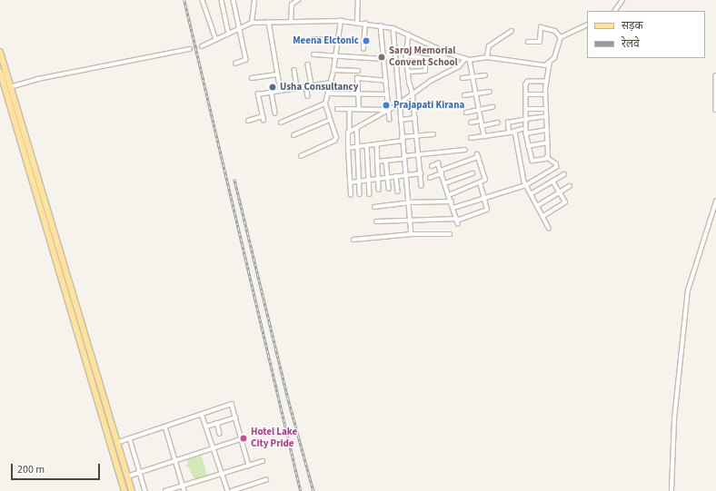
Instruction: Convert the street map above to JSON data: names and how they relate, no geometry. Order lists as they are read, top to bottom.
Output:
{
  "places": [
    "Meena Elctonic",
    "Saroj Memorial Convent School",
    "Usha Consultancy",
    "Prajapati Kirana",
    "Hotel Lake City Pride"
  ],
  "legend": ["सड़क", "रेलवे"],
  "scale_bar": "200 m"
}
